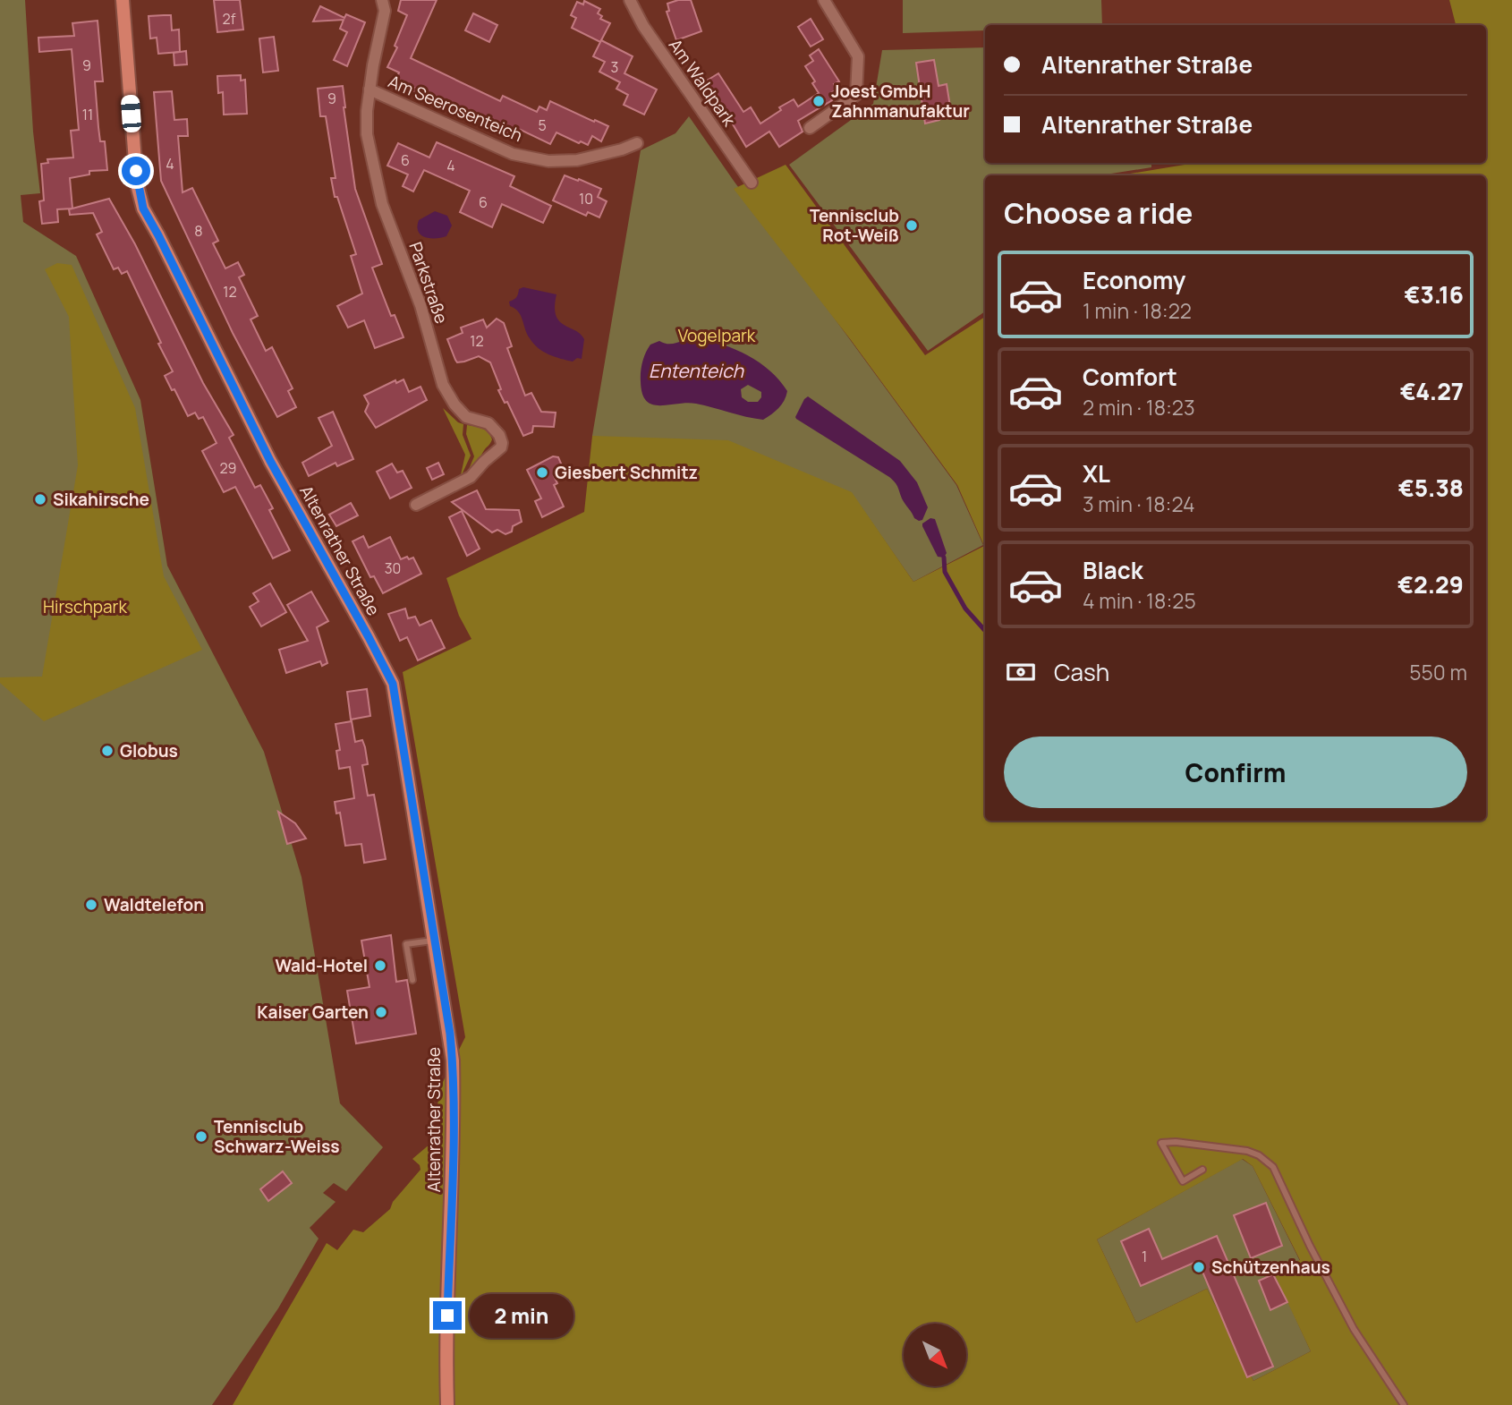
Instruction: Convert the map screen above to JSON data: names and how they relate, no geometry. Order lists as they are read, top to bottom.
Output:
{
  "streets": {
    "street": [
      "Am Waldpark",
      "Am Seerosenteich",
      "Parkstraße",
      "Altenrather Straße"
    ]
  },
  "crossings": [
    ["Am Seerosenteich", "Parkstraße"]
  ],
  "water": ["Ententeich"],
  "parks": ["Vogelpark", "Hirschpark"],
  "places": [
    "Joest GmbH Zahnmanufaktur",
    "Tennisclub Rot-Weiß",
    "Giesbert Schmitz",
    "Sikahirsche",
    "Globus",
    "Waldtelefon",
    "Wald-Hotel",
    "Kaiser Garten",
    "Tennisclub Schwarz-Weiss",
    "Schützenhaus"
  ],
  "house_numbers": [
    "2f",
    "9",
    "3",
    "9",
    "11",
    "5",
    "6",
    "4",
    "4",
    "10",
    "6",
    "8",
    "12",
    "12",
    "29",
    "30",
    "1"
  ],
  "north": "bottom right",
  "page": {
    "banner": ["Altenrather Straße", "Altenrather Straße"],
    "heading": "Choose a ride",
    "list": [
      {
        "name": "Economy",
        "note": "1 min · 18:22",
        "value": "€3.16"
      },
      {
        "name": "Comfort",
        "note": "2 min · 18:23",
        "value": "€4.27"
      },
      {
        "name": "XL",
        "note": "3 min · 18:24",
        "value": "€5.38"
      },
      {
        "name": "Black",
        "note": "4 min · 18:25",
        "value": "€2.29"
      }
    ],
    "pay": ["Cash", "550 m"],
    "buttons": "Confirm",
    "bubble": "2 min"
  }
}
